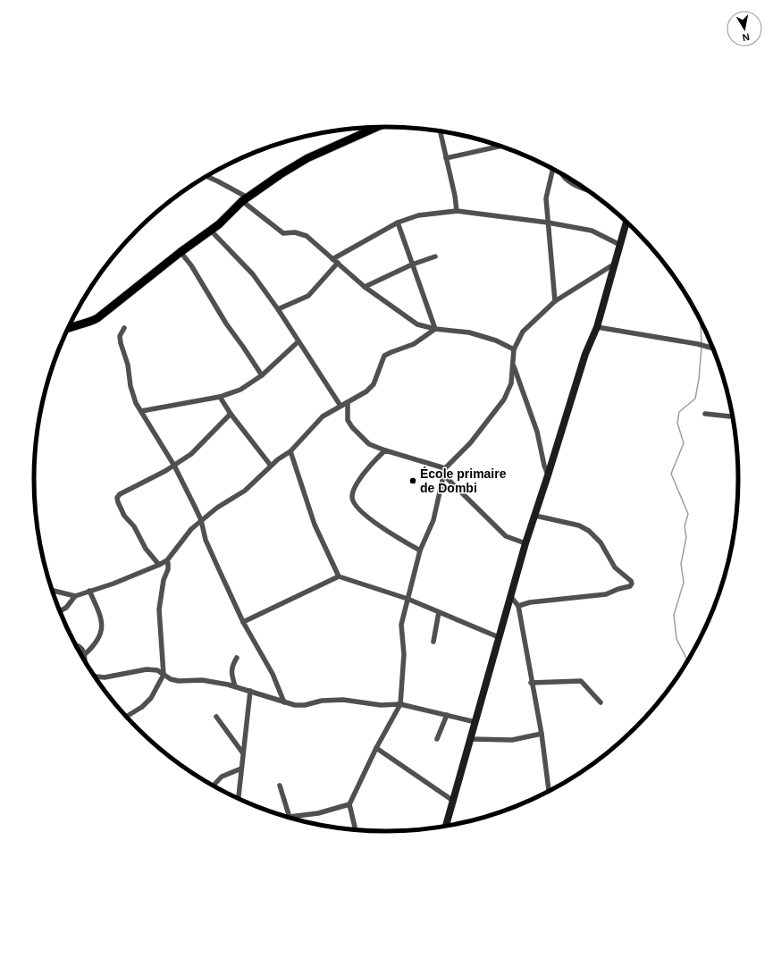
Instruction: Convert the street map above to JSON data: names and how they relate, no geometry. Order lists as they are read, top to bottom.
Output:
{
  "places": ["École primaire de Dombi"],
  "north": "bottom"
}
